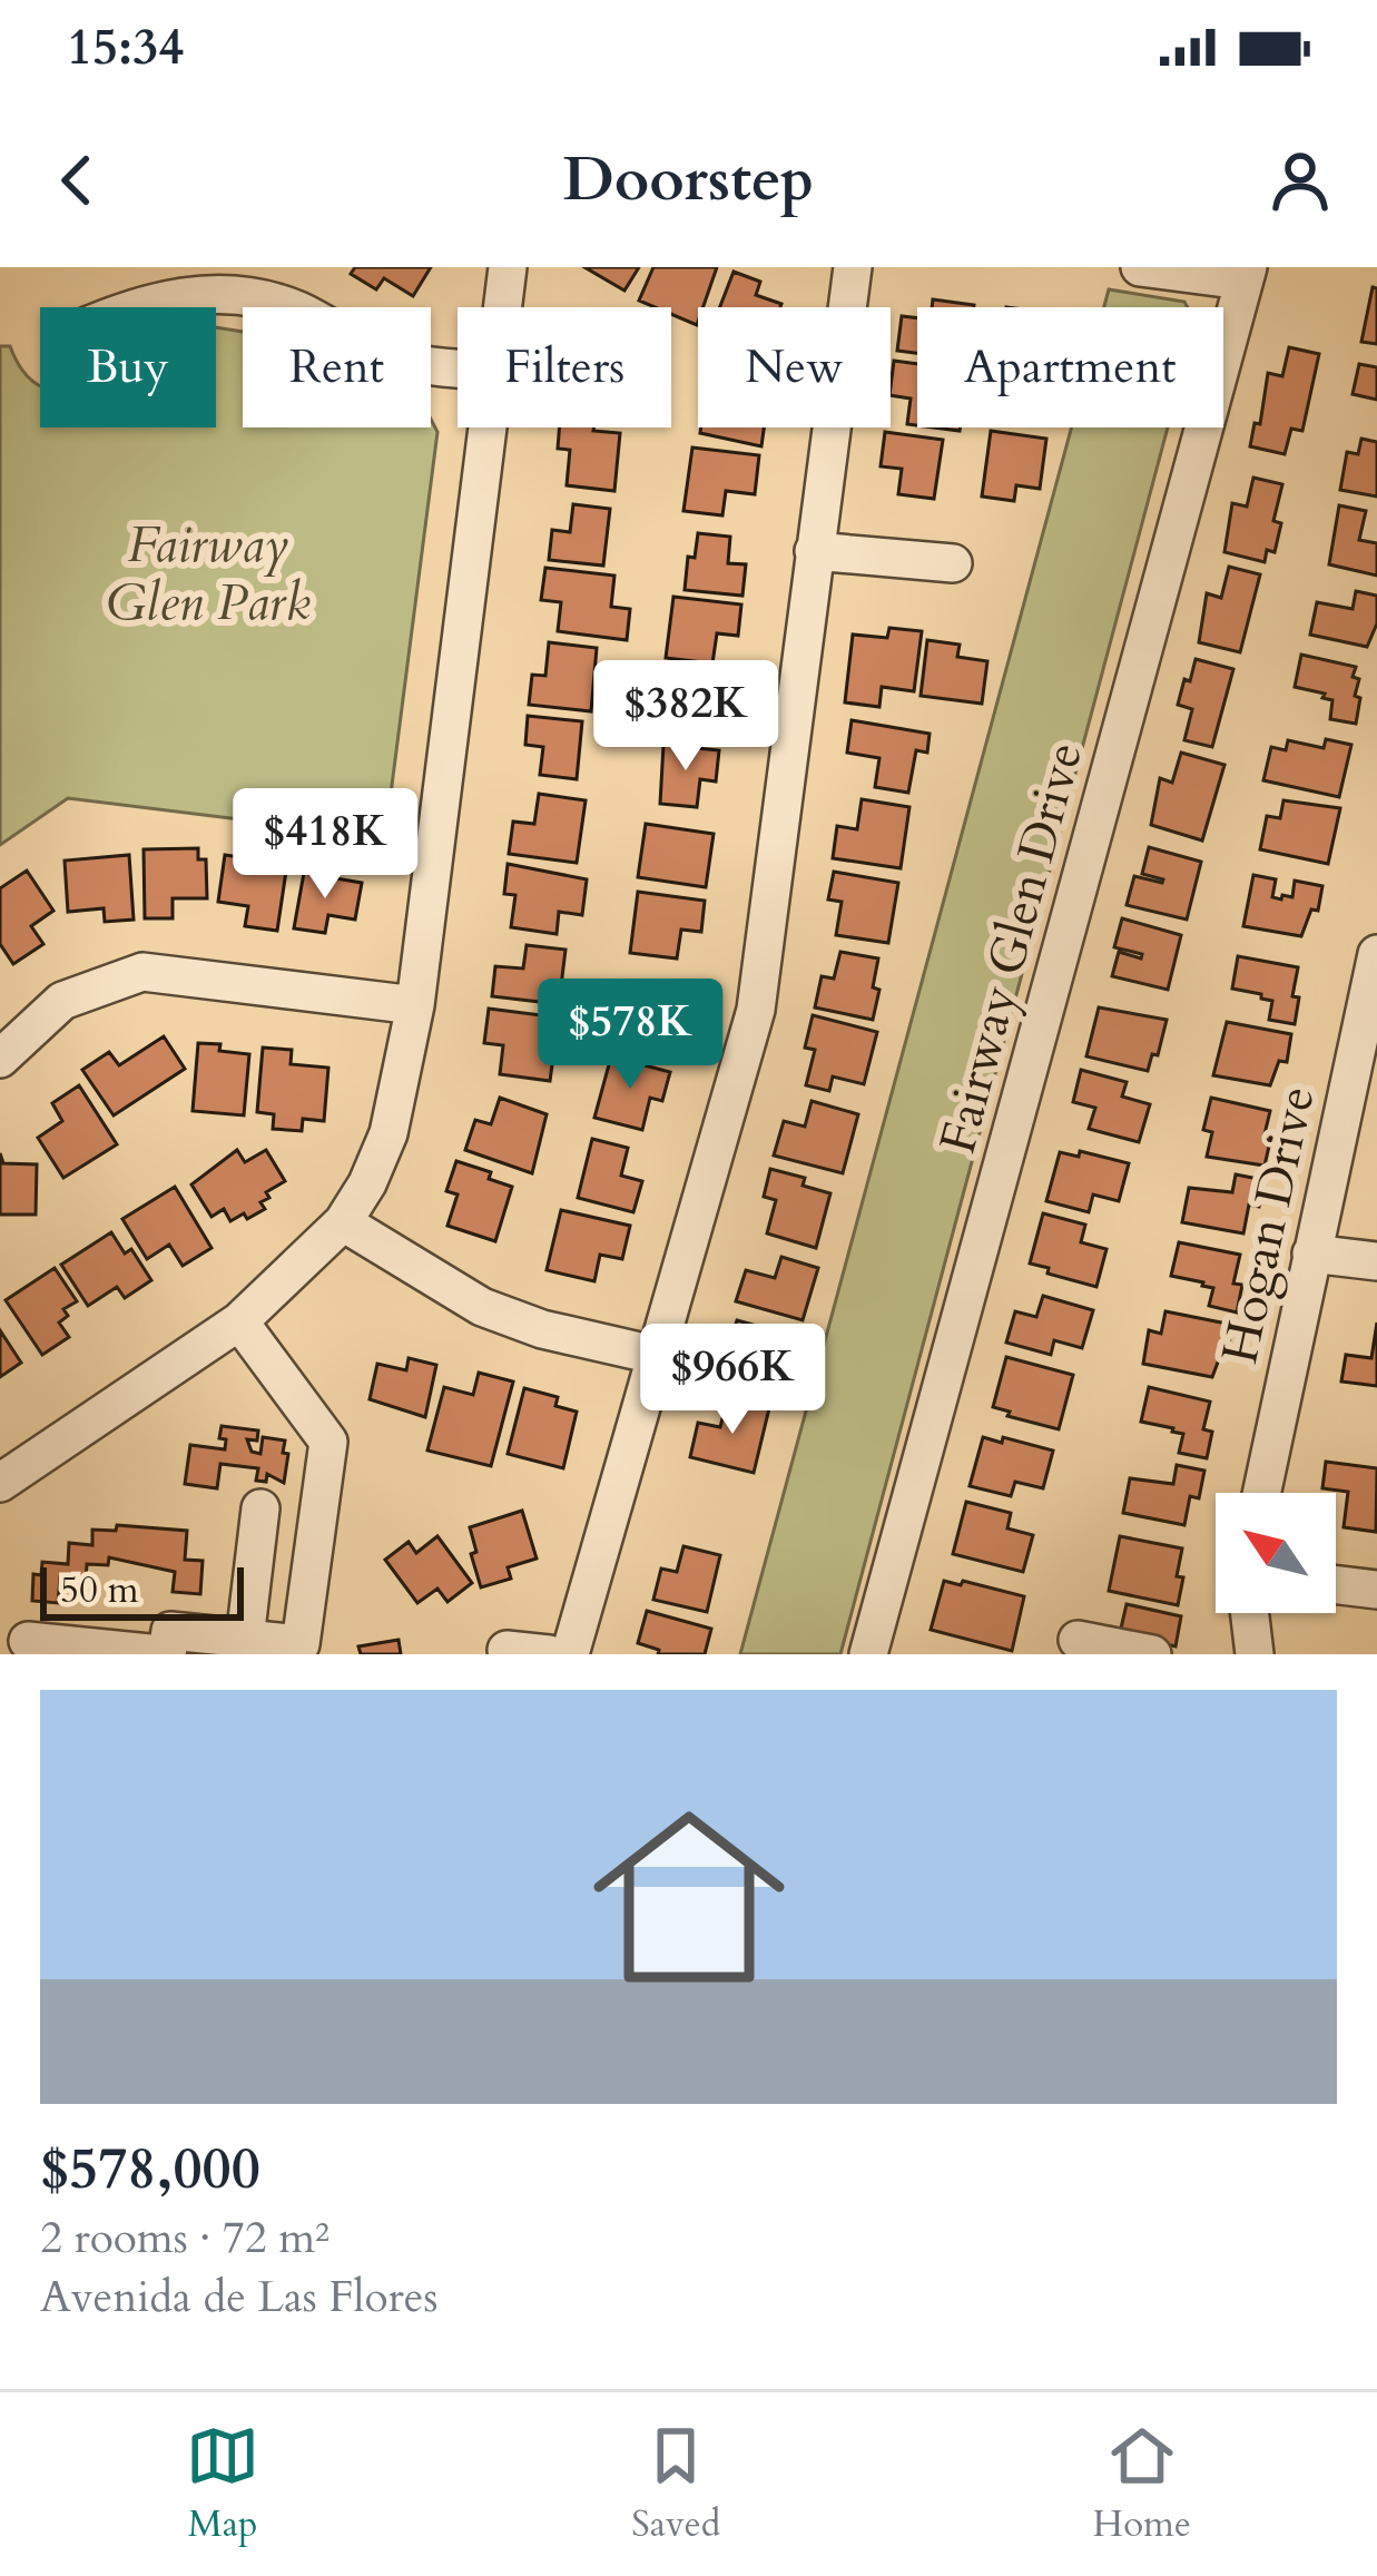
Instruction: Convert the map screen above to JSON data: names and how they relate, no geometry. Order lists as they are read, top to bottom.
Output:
{
  "streets": {
    "street": ["Fairway Glen Drive", "Hogan Drive"]
  },
  "parks": ["Fairway Glen Park"],
  "scale_bar": "50 m",
  "north": "top left",
  "page": {
    "status": "15:34",
    "header": "Doorstep",
    "chip": [
      "Buy",
      "Rent",
      "Filters",
      "New",
      "Apartment"
    ],
    "price": [
      "$382K",
      "$418K",
      "$578K",
      "$966K"
    ],
    "scale": "50 m",
    "list": [
      {
        "name": "$578,000",
        "note": "2 rooms · 72 m² · Avenida de Las Flores"
      }
    ],
    "tabs": ["Map", "Saved", "Home"]
  }
}
